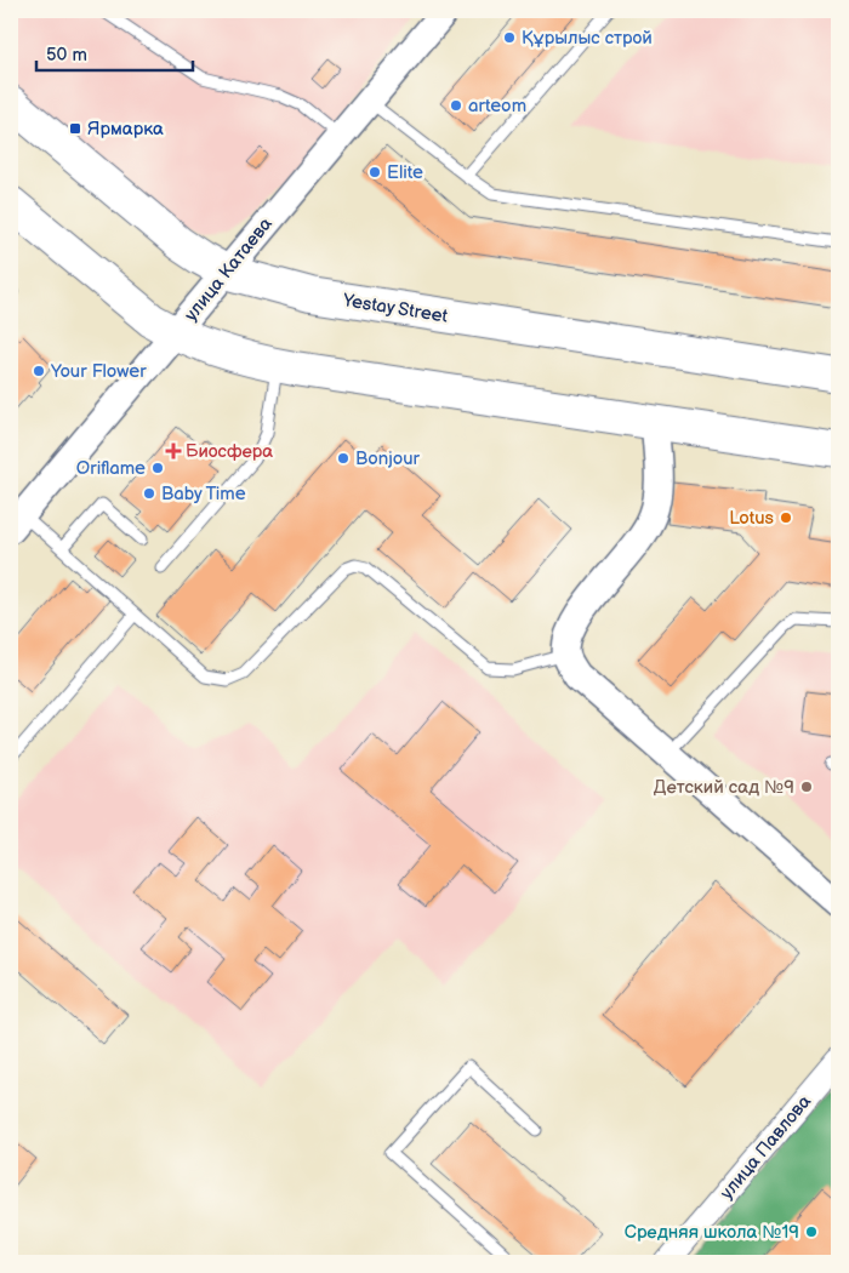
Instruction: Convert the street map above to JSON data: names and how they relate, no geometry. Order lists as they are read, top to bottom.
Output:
{
  "streets": {
    "main road": ["Yestay Street"],
    "street": ["улица Катаева", "улица Павлова"]
  },
  "crossings": [
    ["улица Катаева", "Yestay Street"]
  ],
  "places": {
    "other": [
      "Құрылыс строй",
      "arteom",
      "Elite",
      "Your Flower",
      "Bonjour",
      "Oriflame",
      "Baby Time",
      "Lotus",
      "Детский сад №9",
      "Средняя школа №19"
    ],
    "transit": ["Ярмарка"],
    "health": ["Биосфера"]
  },
  "scale_bar": "50 m"
}
